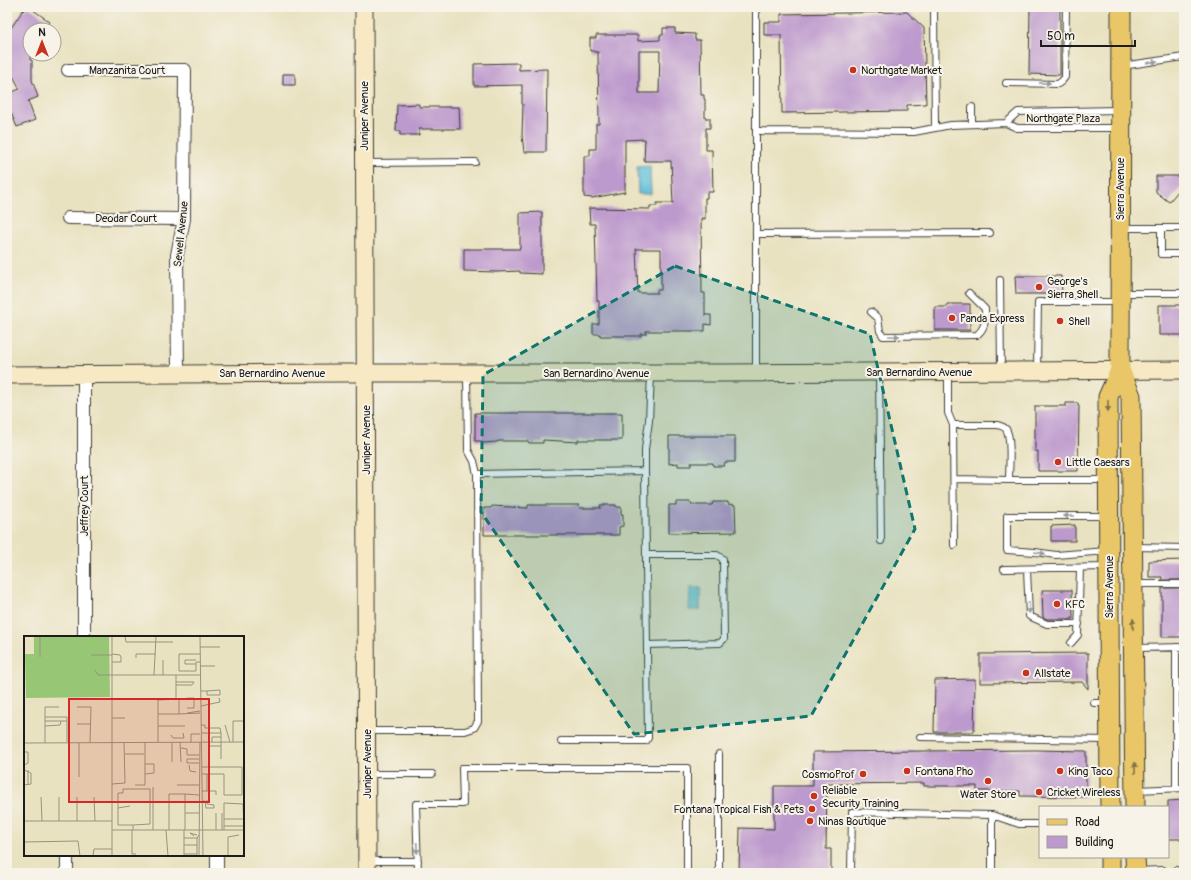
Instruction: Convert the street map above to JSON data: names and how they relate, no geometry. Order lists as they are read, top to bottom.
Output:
{
  "streets": {
    "main road": ["Juniper Avenue", "Sierra Avenue", "San Bernardino Avenue"],
    "street": [
      "Manzanita Court",
      "Deodar Court",
      "Sewell Avenue",
      "Jeffrey Court"
    ],
    "lane": ["Northgate Plaza"]
  },
  "crossings": [
    ["Manzanita Court", "Sewell Avenue"],
    ["Juniper Avenue", "San Bernardino Avenue"],
    ["Northgate Plaza", "Sierra Avenue"],
    ["Sierra Avenue", "San Bernardino Avenue"],
    ["Deodar Court", "Sewell Avenue"],
    ["Sewell Avenue", "San Bernardino Avenue"],
    ["San Bernardino Avenue", "Jeffrey Court"]
  ],
  "places": [
    "Northgate Market",
    "George's Sierra Shell",
    "Panda Express",
    "Shell",
    "Little Caesars",
    "KFC",
    "Allstate",
    "Fontana Pho",
    "King Taco",
    "CosmoProf",
    "Water Store",
    "Cricket Wireless",
    "Reliable Security Training",
    "Fontana Tropical Fish & Pets",
    "Ninas Boutique"
  ],
  "legend": ["Road", "Building"],
  "scale_bar": "50 m",
  "north": "top"
}
